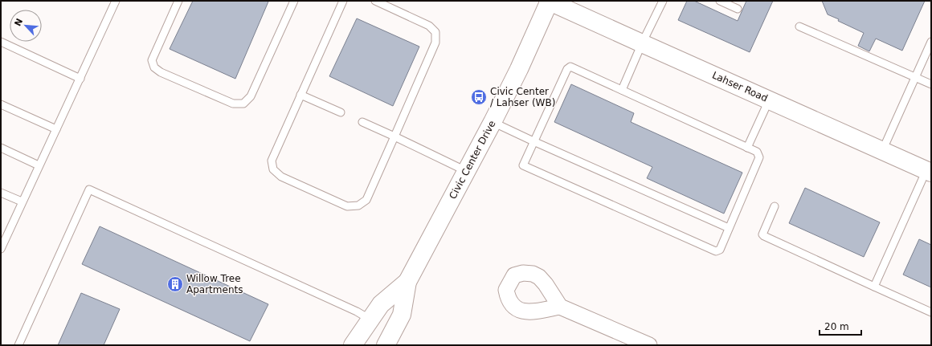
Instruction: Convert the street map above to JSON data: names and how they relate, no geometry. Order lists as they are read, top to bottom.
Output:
{
  "streets": {
    "street": ["Lahser Road", "Civic Center Drive"]
  },
  "crossings": [
    ["Lahser Road", "Civic Center Drive"]
  ],
  "places": {
    "bus stop": ["Civic Center / Lahser (WB)"],
    "building": ["Willow Tree Apartments"]
  },
  "scale_bar": "20 m",
  "north": "top left"
}
